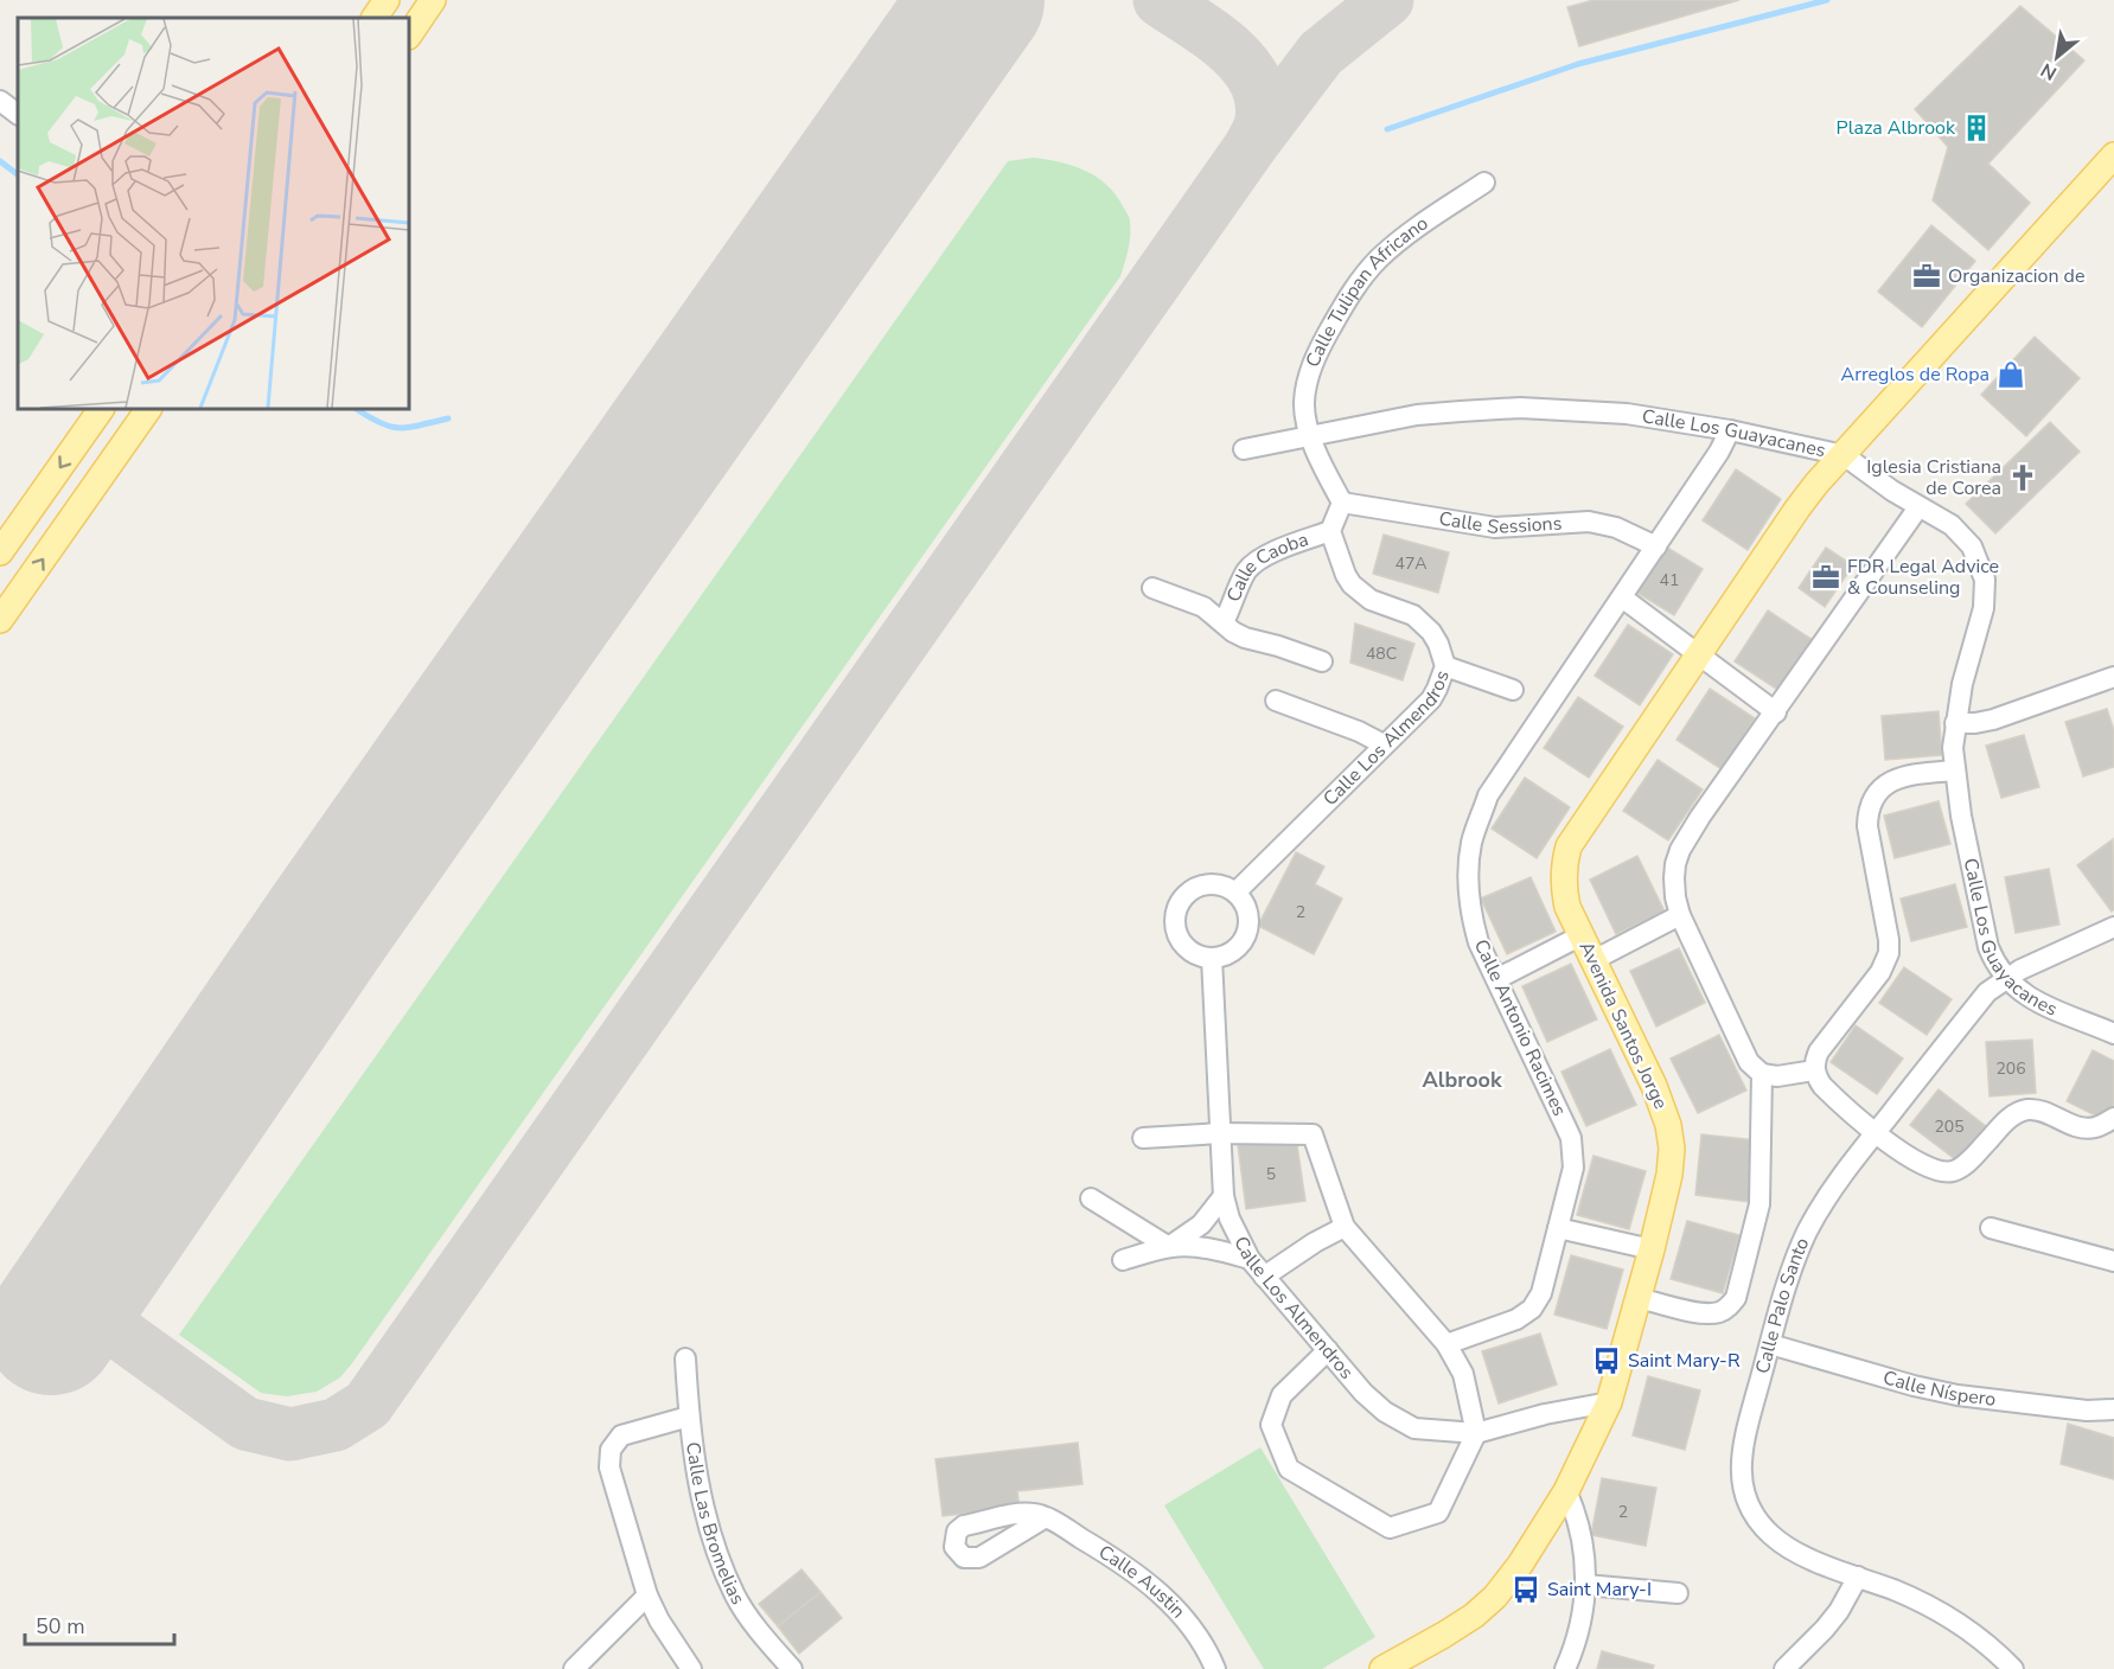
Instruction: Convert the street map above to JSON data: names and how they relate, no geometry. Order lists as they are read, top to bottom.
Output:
{
  "streets": {
    "main road": ["Avenida Santos Jorge"],
    "street": [
      "Calle Tulipan Africano",
      "Calle Los Guayacanes",
      "Calle Sessions",
      "Calle Caoba",
      "Calle Los Almendros",
      "Calle Antonio Racimes",
      "Calle Palo Santo",
      "Calle Níspero",
      "Calle Las Bromelias",
      "Calle Austin"
    ]
  },
  "crossings": [
    ["Calle Tulipan Africano", "Calle Los Guayacanes"],
    ["Calle Los Guayacanes", "Avenida Santos Jorge"],
    ["Calle Los Guayacanes", "Calle Antonio Racimes"],
    ["Calle Los Guayacanes", "Calle Palo Santo"],
    ["Calle Sessions", "Calle Antonio Racimes"],
    ["Calle Caoba", "Calle Los Almendros"],
    ["Calle Los Almendros", "Avenida Santos Jorge"],
    ["Calle Palo Santo", "Calle Níspero"]
  ],
  "districts": ["Albrook"],
  "places": {
    "building": ["Plaza Albrook"],
    "office": ["Organizacion de", "FDR Legal Advice & Counseling"],
    "shop": ["Arreglos de Ropa"],
    "church": ["Iglesia Cristiana de Corea"],
    "bus stop": ["Saint Mary-R", "Saint Mary-I"]
  },
  "house_numbers": [
    "47A",
    "41",
    "48C",
    "2",
    "206",
    "205",
    "5",
    "2"
  ],
  "scale_bar": "50 m",
  "north": "bottom left"
}
